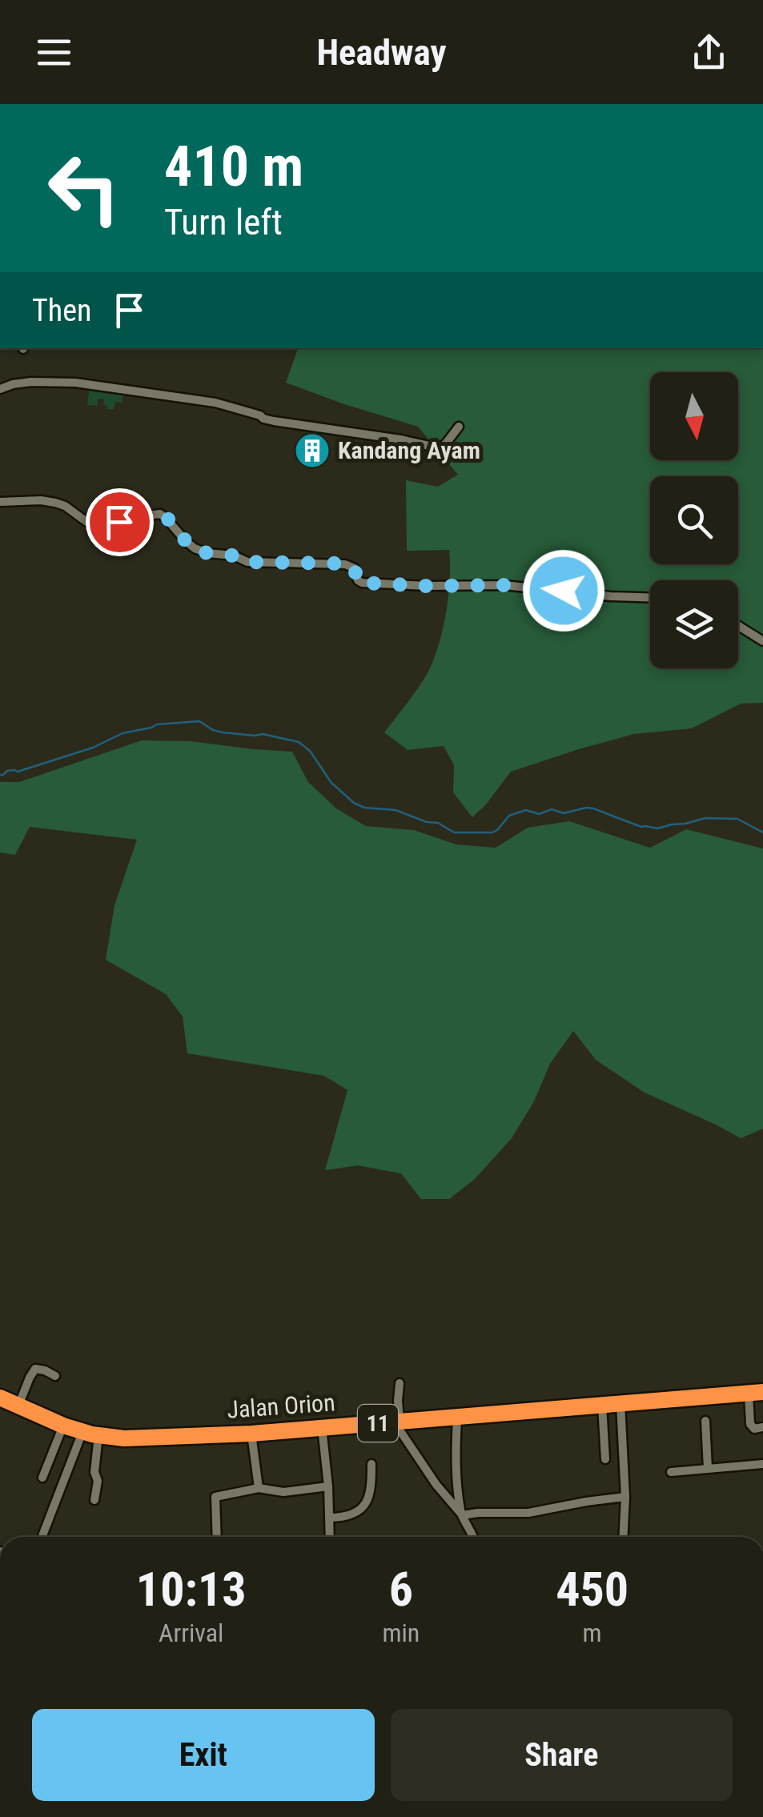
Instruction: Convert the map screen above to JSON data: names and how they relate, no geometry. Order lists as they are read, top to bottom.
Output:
{
  "streets": {
    "highway": ["Jalan Orion", "11"]
  },
  "places": {
    "building": ["Kandang Ayam"]
  },
  "north": "bottom",
  "page": {
    "header": "Headway",
    "turn": ["410 m", "Turn left"],
    "then": "Then",
    "eta": [
      "10:13",
      "Arrival",
      "6",
      "min",
      "450",
      "m"
    ],
    "buttons": ["Exit", "Share"]
  }
}
